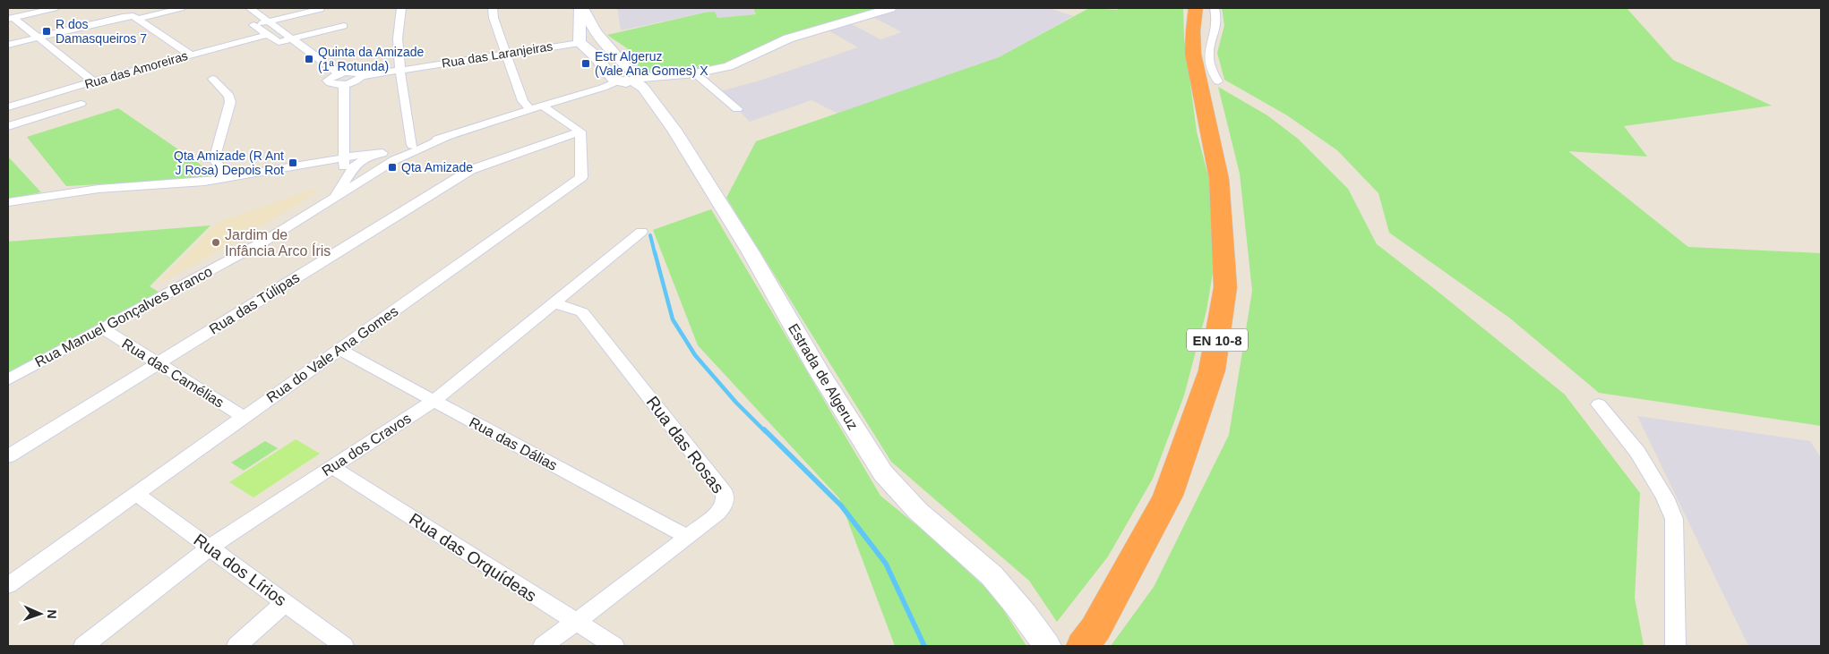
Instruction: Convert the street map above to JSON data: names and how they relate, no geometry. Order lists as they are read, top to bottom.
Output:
{
  "streets": {
    "highway": ["EN 10-8"],
    "main road": ["Estrada de Algeruz"],
    "street": [
      "Rua das Laranjeiras",
      "Rua das Amoreiras",
      "Rua das Túlipas",
      "Rua Manuel Gonçalves Branco",
      "Rua do Vale Ana Gomes",
      "Rua das Camélias",
      "Rua das Dálias",
      "Rua dos Cravos",
      "Rua das Rosas",
      "Rua das Orquídeas",
      "Rua dos Lírios"
    ]
  },
  "crossings": [
    ["Rua das Laranjeiras", "Estrada de Algeruz"],
    ["Rua das Túlipas", "Rua do Vale Ana Gomes"],
    ["Rua das Túlipas", "Rua das Camélias"],
    ["Rua Manuel Gonçalves Branco", "Rua das Camélias"],
    ["Rua Manuel Gonçalves Branco", "Estrada de Algeruz"],
    ["Rua do Vale Ana Gomes", "Rua das Camélias"],
    ["Rua do Vale Ana Gomes", "Rua das Dálias"],
    ["Rua do Vale Ana Gomes", "Rua dos Lírios"],
    ["Rua das Dálias", "Rua dos Cravos"],
    ["Rua das Dálias", "Rua das Rosas"],
    ["Rua dos Cravos", "Rua das Rosas"],
    ["Rua dos Cravos", "Rua das Orquídeas"],
    ["Rua dos Cravos", "Rua dos Lírios"],
    ["Rua das Rosas", "Rua das Orquídeas"]
  ],
  "places": {
    "transit": [
      "R dos Damasqueiros 7",
      "Quinta da Amizade (1ª Rotunda)",
      "Estr Algeruz (Vale Ana Gomes) X",
      "Qta Amizade (R Ant J Rosa) Depois Rot",
      "Qta Amizade"
    ],
    "other": ["Jardim de Infância Arco Íris"]
  },
  "north": "right"
}
